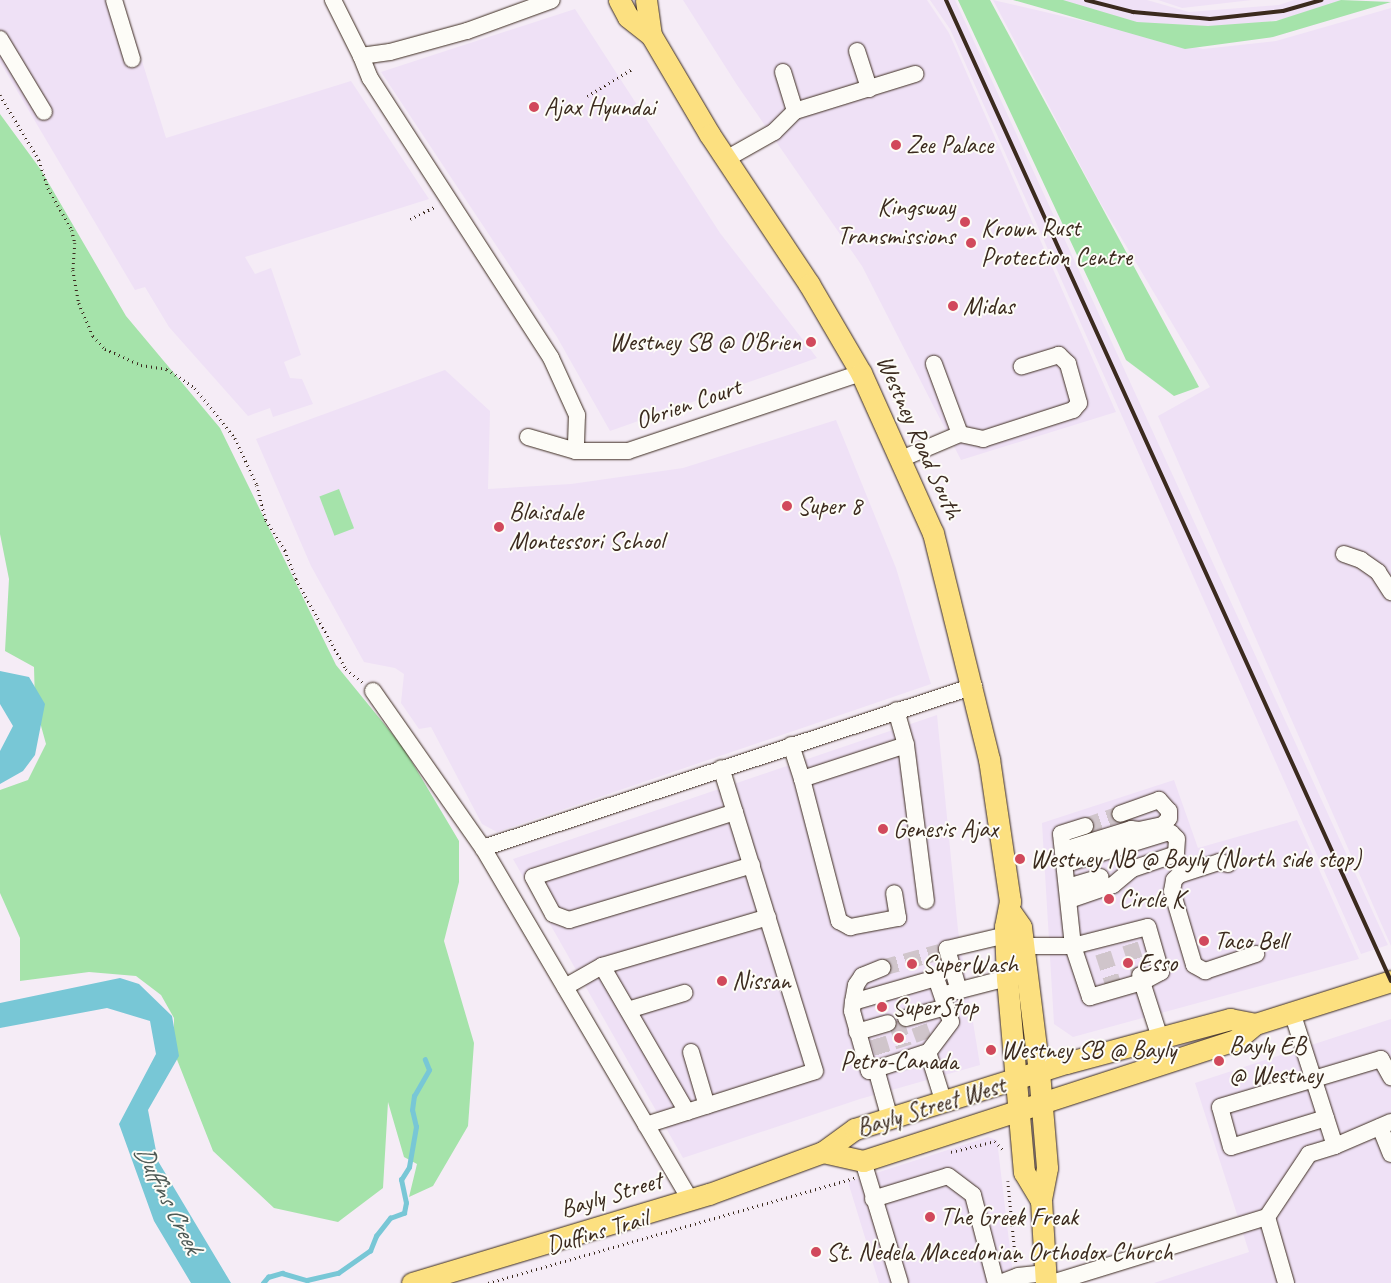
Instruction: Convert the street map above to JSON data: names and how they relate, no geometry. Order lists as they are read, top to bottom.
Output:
{
  "streets": {
    "main road": ["Westney Road South", "Bayly Street West", "Bayly Street"],
    "street": ["Obrien Court"],
    "path": ["Duffins Trail"]
  },
  "crossings": [
    ["Obrien Court", "Westney Road South"],
    ["Westney Road South", "Bayly Street West"],
    ["Bayly Street West", "Bayly Street"]
  ],
  "water": ["Duffins Creek"],
  "places": [
    "Ajax Hyundai",
    "Zee Palace",
    "Kingsway Transmissions",
    "Krown Rust Protection Centre",
    "Midas",
    "Westney SB @ O'Brien",
    "Super 8",
    "Blaisdale Montessori School",
    "Genesis Ajax",
    "Westney NB @ Bayly (North side stop)",
    "Circle K",
    "Taco Bell",
    "Esso",
    "SuperWash",
    "Nissan",
    "SuperStop",
    "Petro-Canada",
    "Westney SB @ Bayly",
    "Bayly EB @ Westney",
    "The Greek Freak",
    "St. Nedela Macedonian Orthodox Church"
  ]
}
